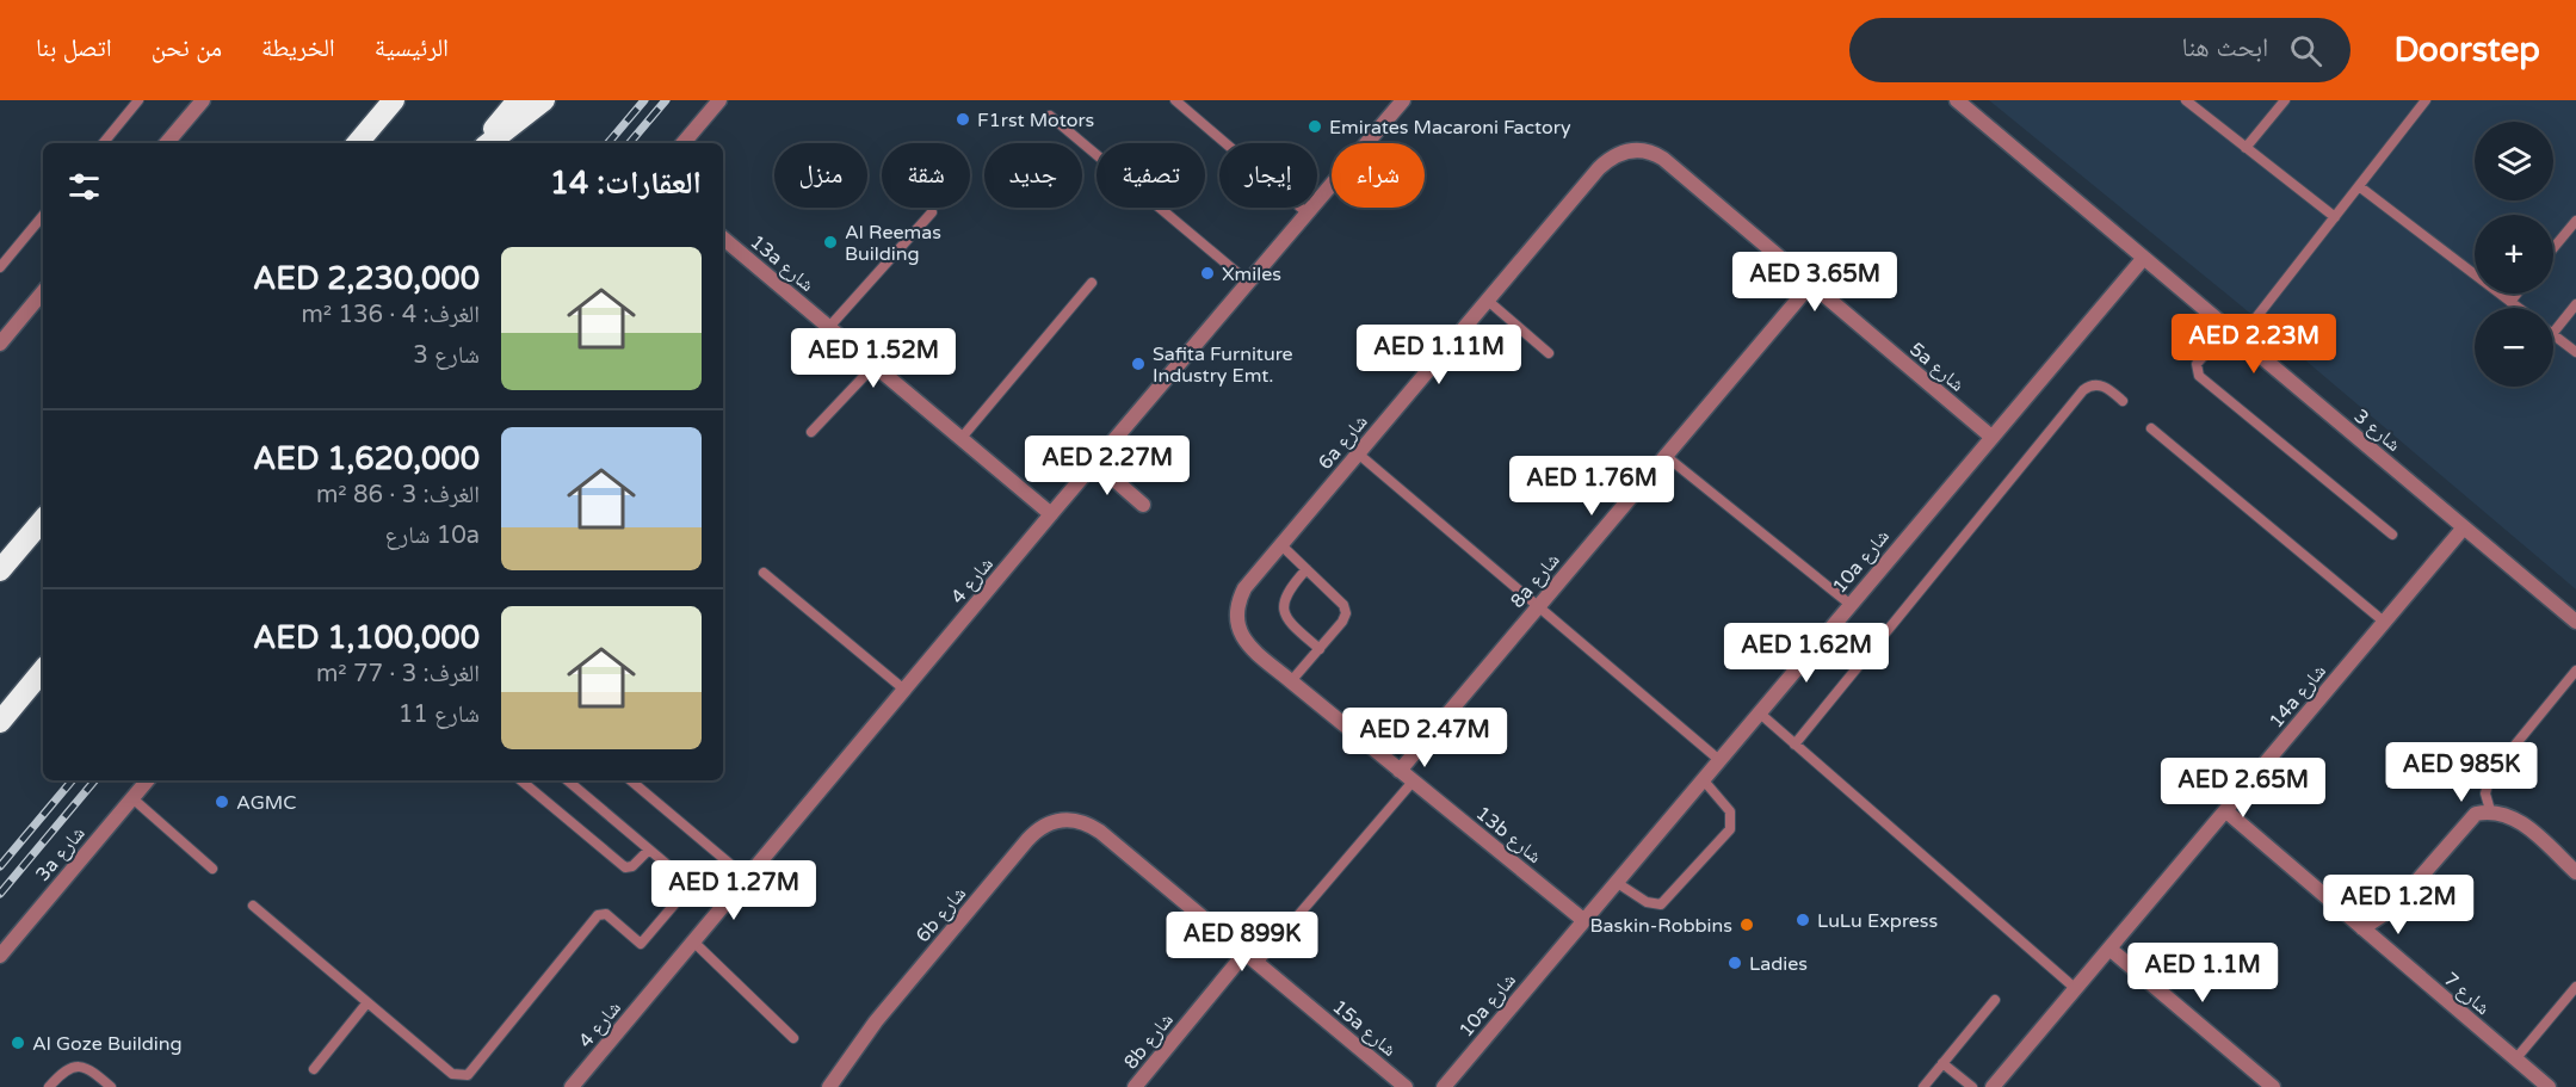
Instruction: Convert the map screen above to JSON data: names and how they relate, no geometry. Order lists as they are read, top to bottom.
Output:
{
  "streets": {
    "street": [
      "13a شارع",
      "5a شارع",
      "شارع 3",
      "6a شارع",
      "10a شارع",
      "شارع 4",
      "8a شارع",
      "14a شارع",
      "13b شارع",
      "3a شارع",
      "6b شارع",
      "شارع 7",
      "15a شارع",
      "8b شارع"
    ]
  },
  "crossings": [
    ["13a شارع", "شارع 4"],
    ["5a شارع", "6a شارع"],
    ["5a شارع", "10a شارع"],
    ["5a شارع", "8a شارع"],
    ["شارع 3", "10a شارع"],
    ["شارع 3", "14a شارع"],
    ["6a شارع", "13b شارع"],
    ["10a شارع", "13b شارع"],
    ["8a شارع", "13b شارع"],
    ["14a شارع", "شارع 7"],
    ["6b شارع", "15a شارع"],
    ["15a شارع", "8b شارع"]
  ],
  "places": [
    "F1rst Motors",
    "Emirates Macaroni Factory",
    "Al Reemas Building",
    "Xmiles",
    "Safita Furniture Industry Emt.",
    "AGMC",
    "LuLu Express",
    "Baskin-Robbins",
    "Ladies",
    "Al Goze Building"
  ],
  "page": {
    "header": "Doorstep",
    "search": "ابحث هنا",
    "nav": [
      "الرئيسية",
      "الخريطة",
      "من نحن",
      "اتصل بنا"
    ],
    "map_buttons": ["+", "−"],
    "chip": [
      "شراء",
      "إيجار",
      "تصفية",
      "جديد",
      "شقة",
      "منزل"
    ],
    "heading": "العقارات: 14",
    "list": [
      {
        "name": "AED 2,230,000",
        "note": "الغرف: 4 · 136 m² · شارع 3"
      },
      {
        "name": "AED 1,620,000",
        "note": "الغرف: 3 · 86 m² · 10a شارع"
      },
      {
        "name": "AED 1,100,000",
        "note": "الغرف: 3 · 77 m² · شارع 11"
      }
    ],
    "price": [
      "AED 3.65M",
      "AED 2.23M",
      "AED 1.11M",
      "AED 1.52M",
      "AED 2.27M",
      "AED 1.76M",
      "AED 1.62M",
      "AED 2.47M",
      "AED 985K",
      "AED 2.65M",
      "AED 1.27M",
      "AED 1.2M",
      "AED 899K",
      "AED 1.1M"
    ]
  }
}
